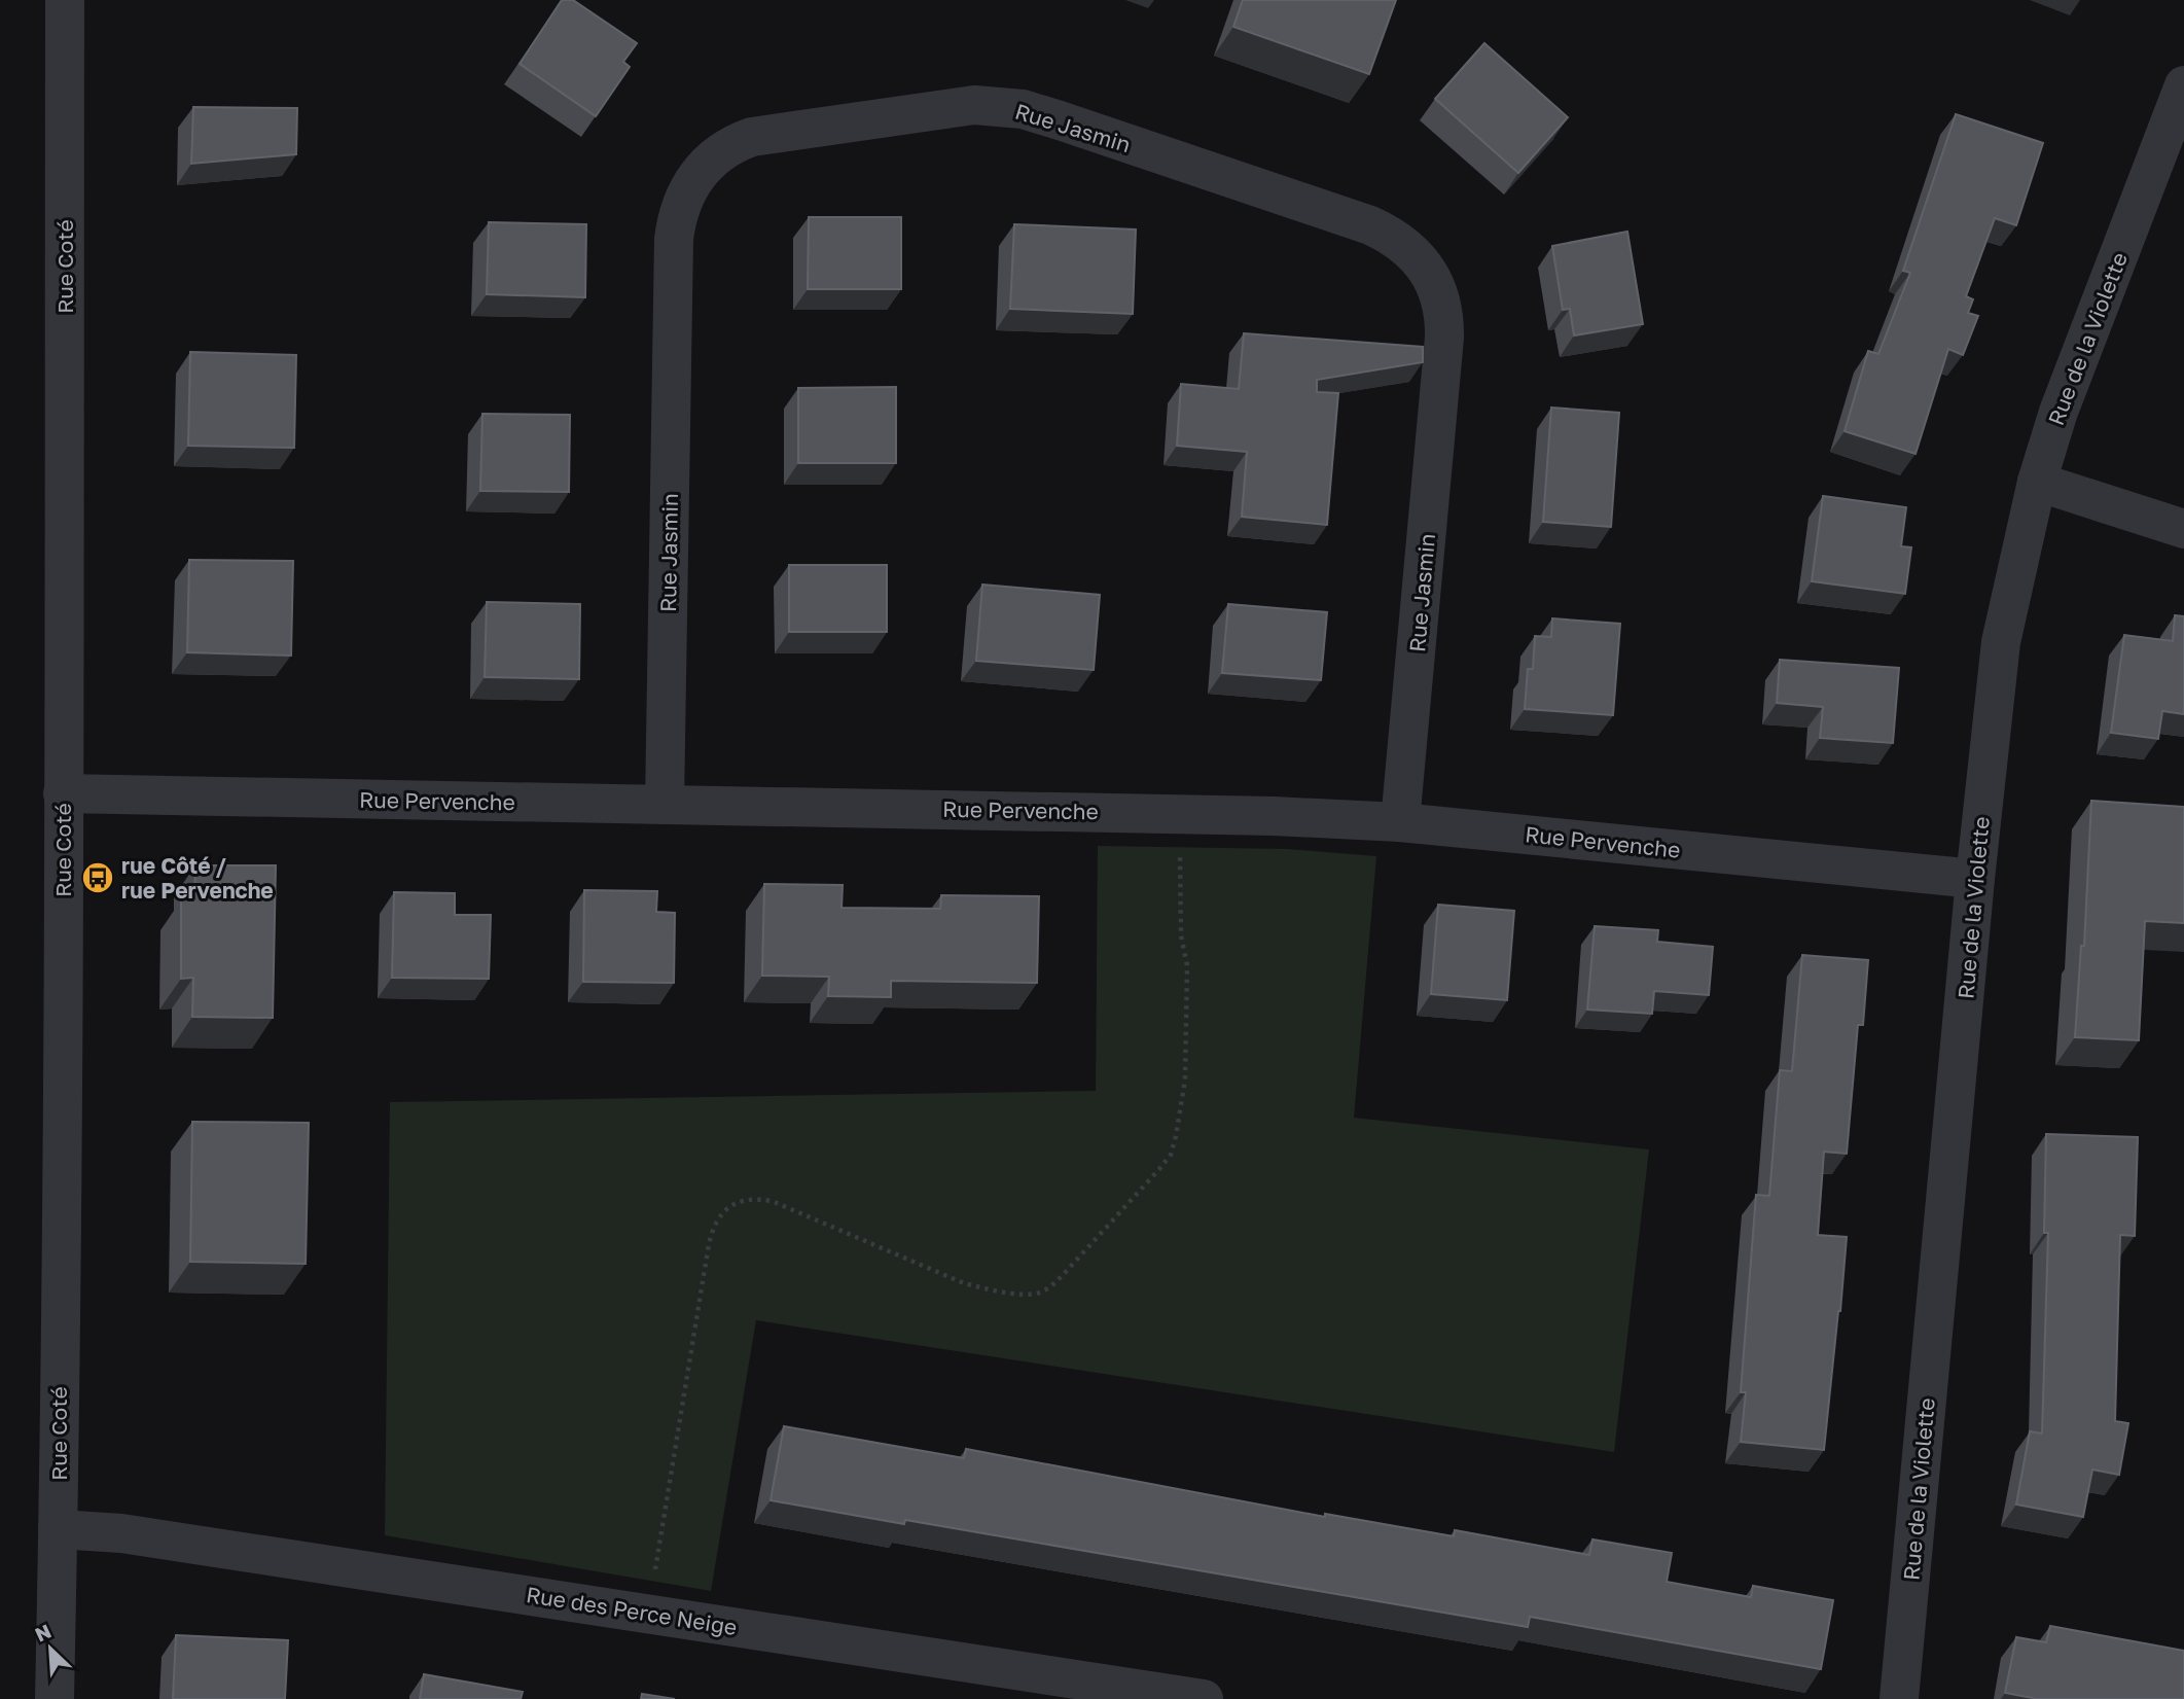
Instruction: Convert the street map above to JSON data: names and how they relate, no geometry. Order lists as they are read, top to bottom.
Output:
{
  "streets": {
    "street": [
      "Rue Jasmin",
      "Rue Coté",
      "Rue de la Violette",
      "Rue Pervenche",
      "Rue des Perce Neige"
    ]
  },
  "crossings": [
    ["Rue Jasmin", "Rue Pervenche"],
    ["Rue Coté", "Rue Pervenche"],
    ["Rue Coté", "Rue des Perce Neige"],
    ["Rue de la Violette", "Rue Pervenche"]
  ],
  "places": {
    "bus stop": ["rue Côté / rue Pervenche"]
  },
  "north": "top left"
}
